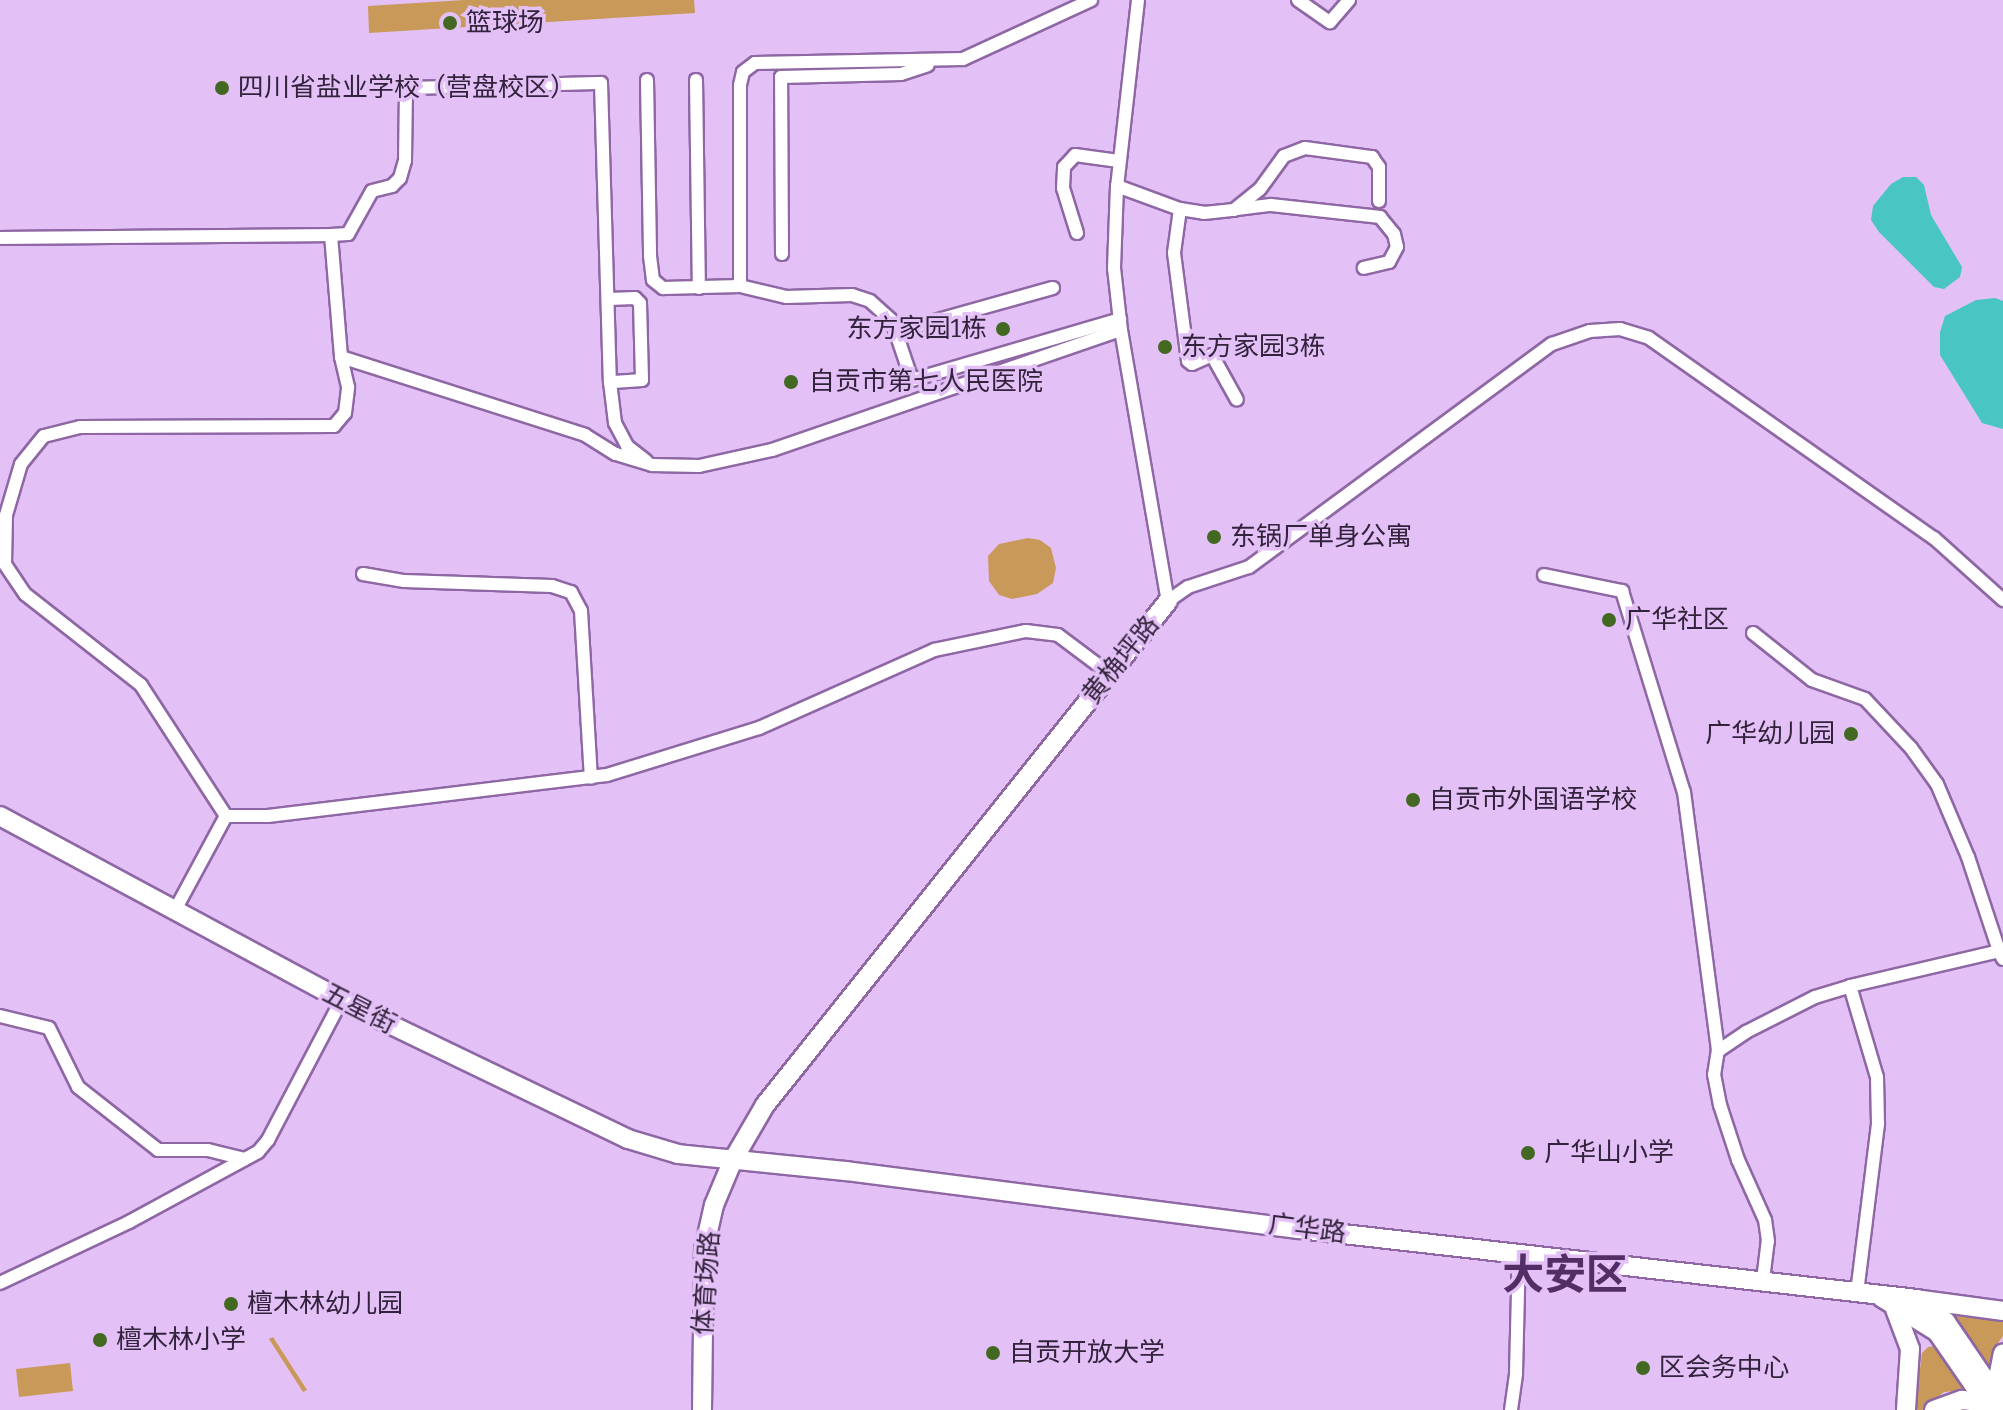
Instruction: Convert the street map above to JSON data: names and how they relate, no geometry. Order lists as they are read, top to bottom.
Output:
{
  "streets": {
    "main road": [
      "黄桷坪路",
      "五星街",
      "广华路",
      "体育场路"
    ]
  },
  "crossings": [
    ["黄桷坪路", "五星街"],
    ["黄桷坪路", "广华路"],
    ["黄桷坪路", "体育场路"],
    ["五星街", "广华路"],
    ["五星街", "体育场路"],
    ["广华路", "体育场路"]
  ],
  "districts": ["大安区"],
  "places": [
    "篮球场",
    "四川省盐业学校（营盘校区）",
    "东方家园1栋",
    "东方家园3栋",
    "自贡市第七人民医院",
    "东锅厂单身公寓",
    "广华社区",
    "广华幼儿园",
    "自贡市外国语学校",
    "广华山小学",
    "檀木林幼儿园",
    "檀木林小学",
    "自贡开放大学",
    "区会务中心"
  ]
}
